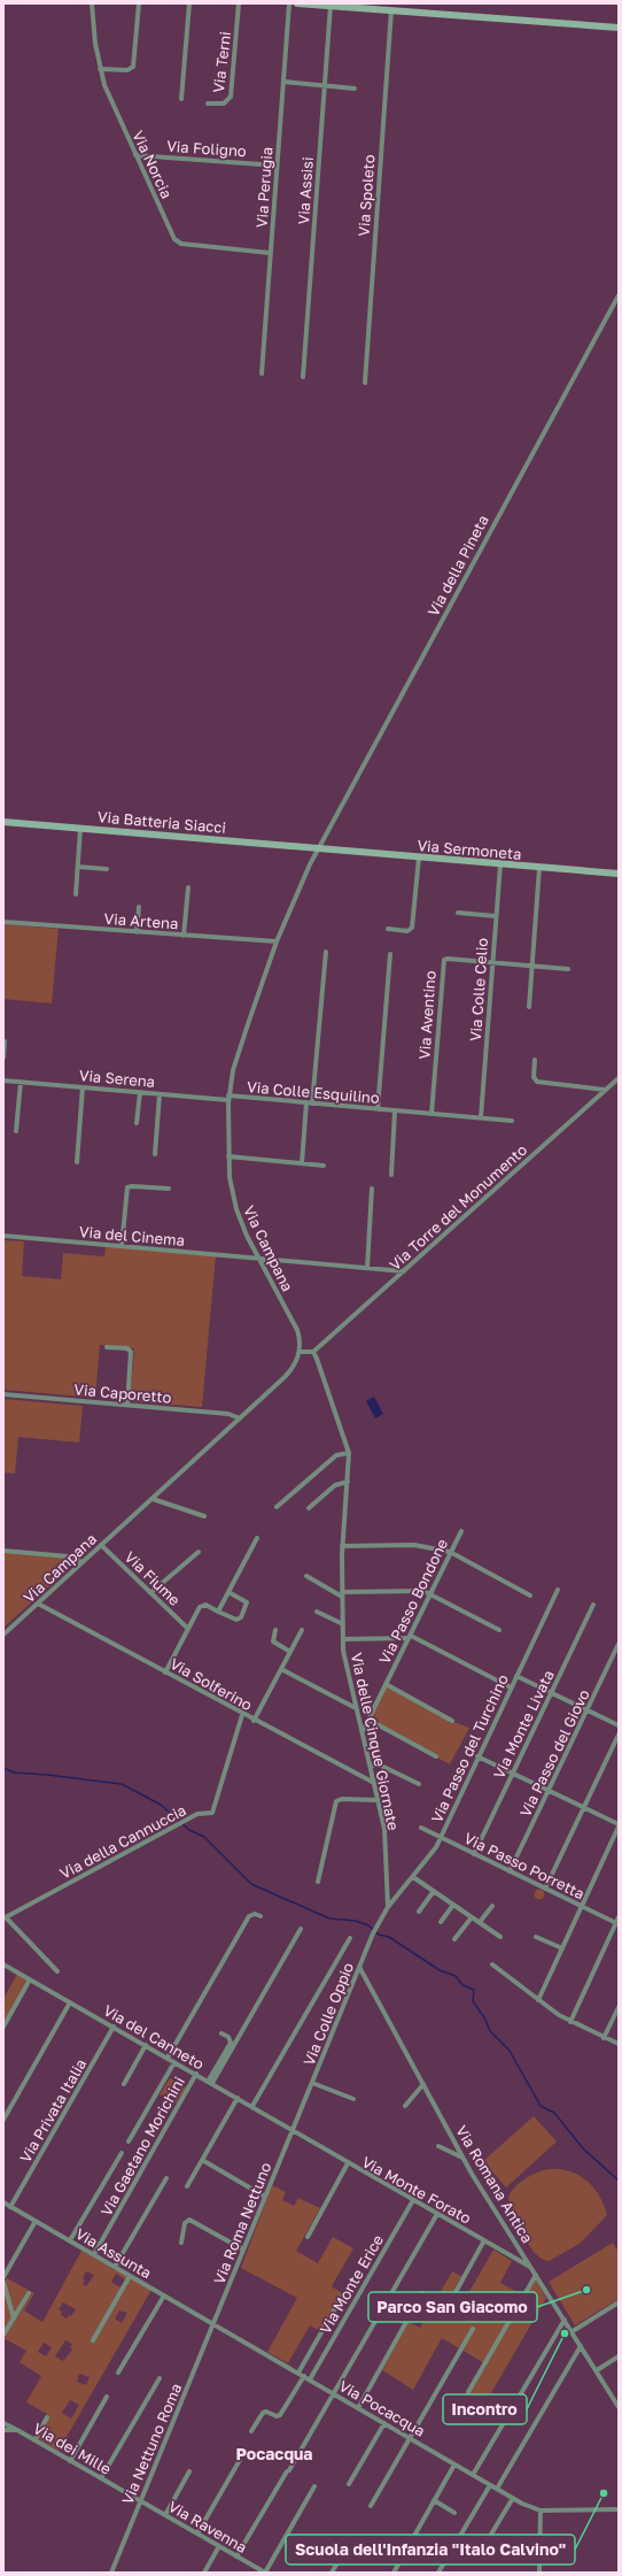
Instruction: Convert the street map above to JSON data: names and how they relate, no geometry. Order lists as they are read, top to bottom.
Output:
{
  "streets": {
    "street": [
      "Via Terni",
      "Via Foligno",
      "Via Norcia",
      "Via Perugia",
      "Via Assisi",
      "Via Spoleto",
      "Via della Pineta",
      "Via Batteria Siacci",
      "Via Sermoneta",
      "Via Artena",
      "Via Colle Celio",
      "Via Aventino",
      "Via Serena",
      "Via Colle Esquilino",
      "Via Torre del Monumento",
      "Via del Cinema",
      "Via Campana",
      "Via Caporetto",
      "Via Fiume",
      "Via Passo Bondone",
      "Via Solferino",
      "Via Monte Livata",
      "Via delle Cinque Giornate",
      "Via Passo del Turchino",
      "Via Passo del Giovo",
      "Via della Cannuccia",
      "Via Passo Porretta",
      "Via Colle Oppio",
      "Via del Canneto",
      "Via Privata Italia",
      "Via Gaetano Morichini",
      "Via Romana Antica",
      "Via Monte Forato",
      "Via Roma Nettuno",
      "Via Assunta",
      "Via Monte Erice",
      "Via Pocacqua",
      "Via Nettuno Roma",
      "Via dei Mille",
      "Via Ravenna"
    ]
  },
  "crossings": [
    ["Via Foligno", "Via Norcia"],
    ["Via Foligno", "Via Perugia"],
    ["Via Norcia", "Via Perugia"],
    ["Via della Pineta", "Via Batteria Siacci"],
    ["Via della Pineta", "Via Sermoneta"],
    ["Via della Pineta", "Via Campana"],
    ["Via Batteria Siacci", "Via Sermoneta"],
    ["Via Batteria Siacci", "Via Campana"],
    ["Via Sermoneta", "Via Colle Celio"],
    ["Via Sermoneta", "Via Campana"],
    ["Via Artena", "Via Campana"],
    ["Via Colle Celio", "Via Aventino"],
    ["Via Colle Celio", "Via Colle Esquilino"],
    ["Via Aventino", "Via Colle Esquilino"],
    ["Via Serena", "Via Colle Esquilino"],
    ["Via Serena", "Via Campana"],
    ["Via Colle Esquilino", "Via Campana"],
    ["Via Torre del Monumento", "Via del Cinema"],
    ["Via Torre del Monumento", "Via delle Cinque Giornate"],
    ["Via del Cinema", "Via Campana"],
    ["Via Campana", "Via Caporetto"],
    ["Via Campana", "Via Fiume"],
    ["Via Campana", "Via Solferino"],
    ["Via Passo Bondone", "Via delle Cinque Giornate"],
    ["Via Solferino", "Via delle Cinque Giornate"],
    ["Via Solferino", "Via della Cannuccia"],
    ["Via Monte Livata", "Via Passo Porretta"],
    ["Via delle Cinque Giornate", "Via Passo del Turchino"],
    ["Via delle Cinque Giornate", "Via Colle Oppio"],
    ["Via Passo del Turchino", "Via Passo Porretta"],
    ["Via Passo del Turchino", "Via Colle Oppio"],
    ["Via Passo del Giovo", "Via Passo Porretta"],
    ["Via Colle Oppio", "Via del Canneto"],
    ["Via Colle Oppio", "Via Romana Antica"],
    ["Via Colle Oppio", "Via Monte Forato"],
    ["Via Colle Oppio", "Via Roma Nettuno"],
    ["Via del Canneto", "Via Privata Italia"],
    ["Via del Canneto", "Via Gaetano Morichini"],
    ["Via del Canneto", "Via Monte Forato"],
    ["Via del Canneto", "Via Roma Nettuno"],
    ["Via Privata Italia", "Via Assunta"],
    ["Via Gaetano Morichini", "Via Assunta"],
    ["Via Romana Antica", "Via Monte Forato"],
    ["Via Monte Forato", "Via Roma Nettuno"],
    ["Via Monte Forato", "Via Monte Erice"],
    ["Via Roma Nettuno", "Via Assunta"],
    ["Via Roma Nettuno", "Via Pocacqua"],
    ["Via Roma Nettuno", "Via Nettuno Roma"],
    ["Via Assunta", "Via Pocacqua"],
    ["Via Assunta", "Via Nettuno Roma"],
    ["Via Monte Erice", "Via Pocacqua"],
    ["Via Pocacqua", "Via Nettuno Roma"],
    ["Via Nettuno Roma", "Via dei Mille"],
    ["Via Nettuno Roma", "Via Ravenna"],
    ["Via dei Mille", "Via Ravenna"]
  ],
  "districts": ["Pocacqua"],
  "places": ["Parco San Giacomo", "Incontro", "Scuola dell'Infanzia \"Italo Calvino\""]
}
